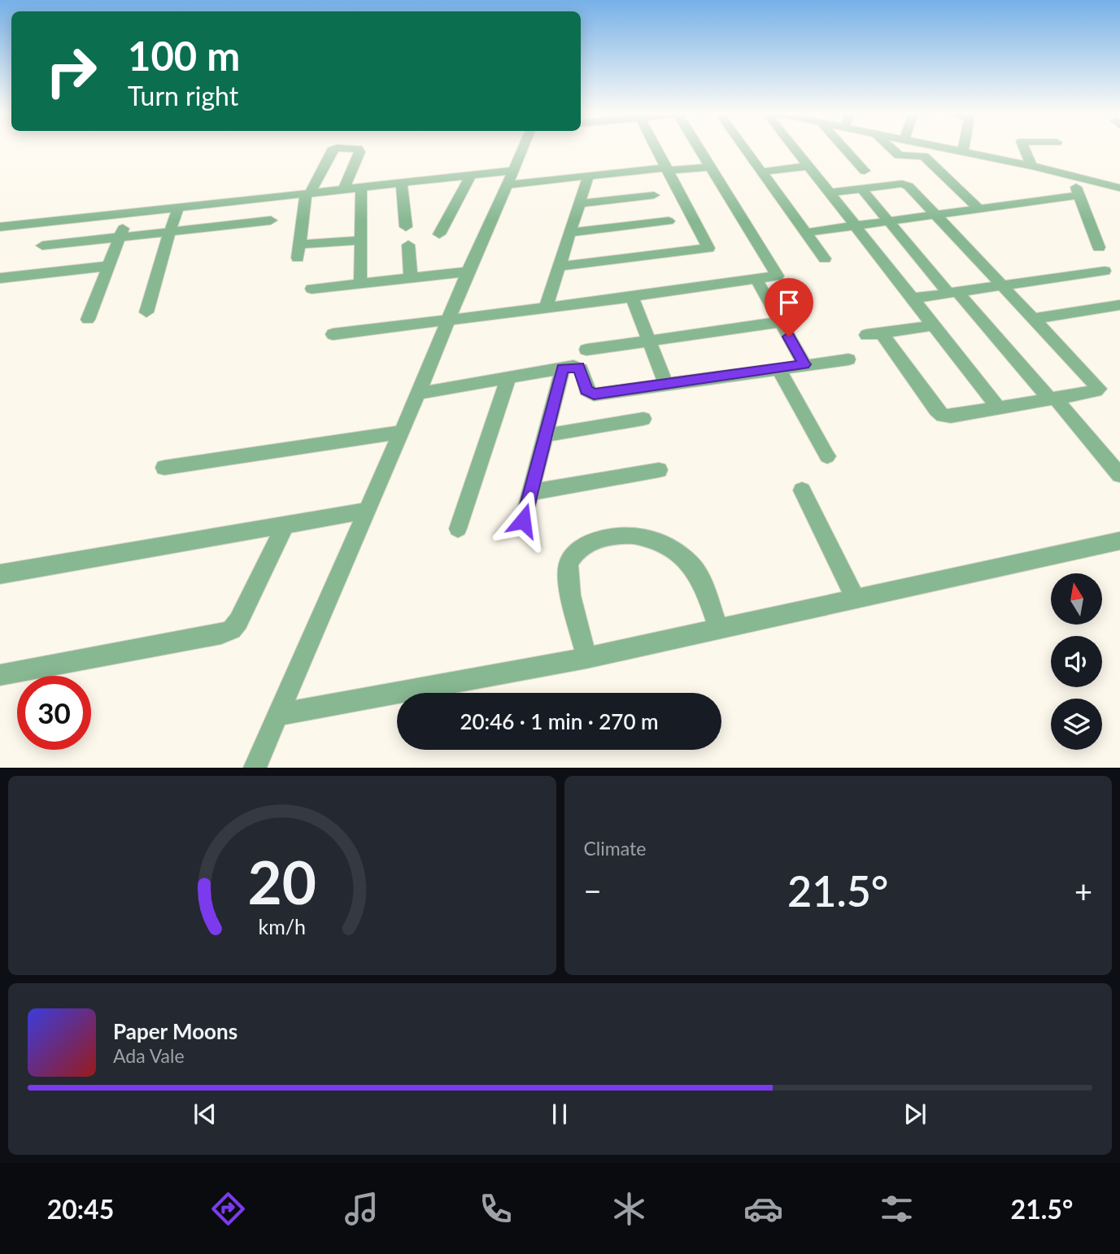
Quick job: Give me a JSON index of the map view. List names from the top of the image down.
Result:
{
  "north": "top",
  "page": {
    "turn": ["100 m", "Turn right"],
    "limit": "30",
    "trip": "20:46 · 1 min · 270 m",
    "tile": "Climate",
    "heat": ["−", "21.5°", "+"],
    "song": ["Paper Moons", "Ada Vale"],
    "tabs": ["20:45", "21.5°"],
    "gauge": ["20", "km/h"]
  }
}
